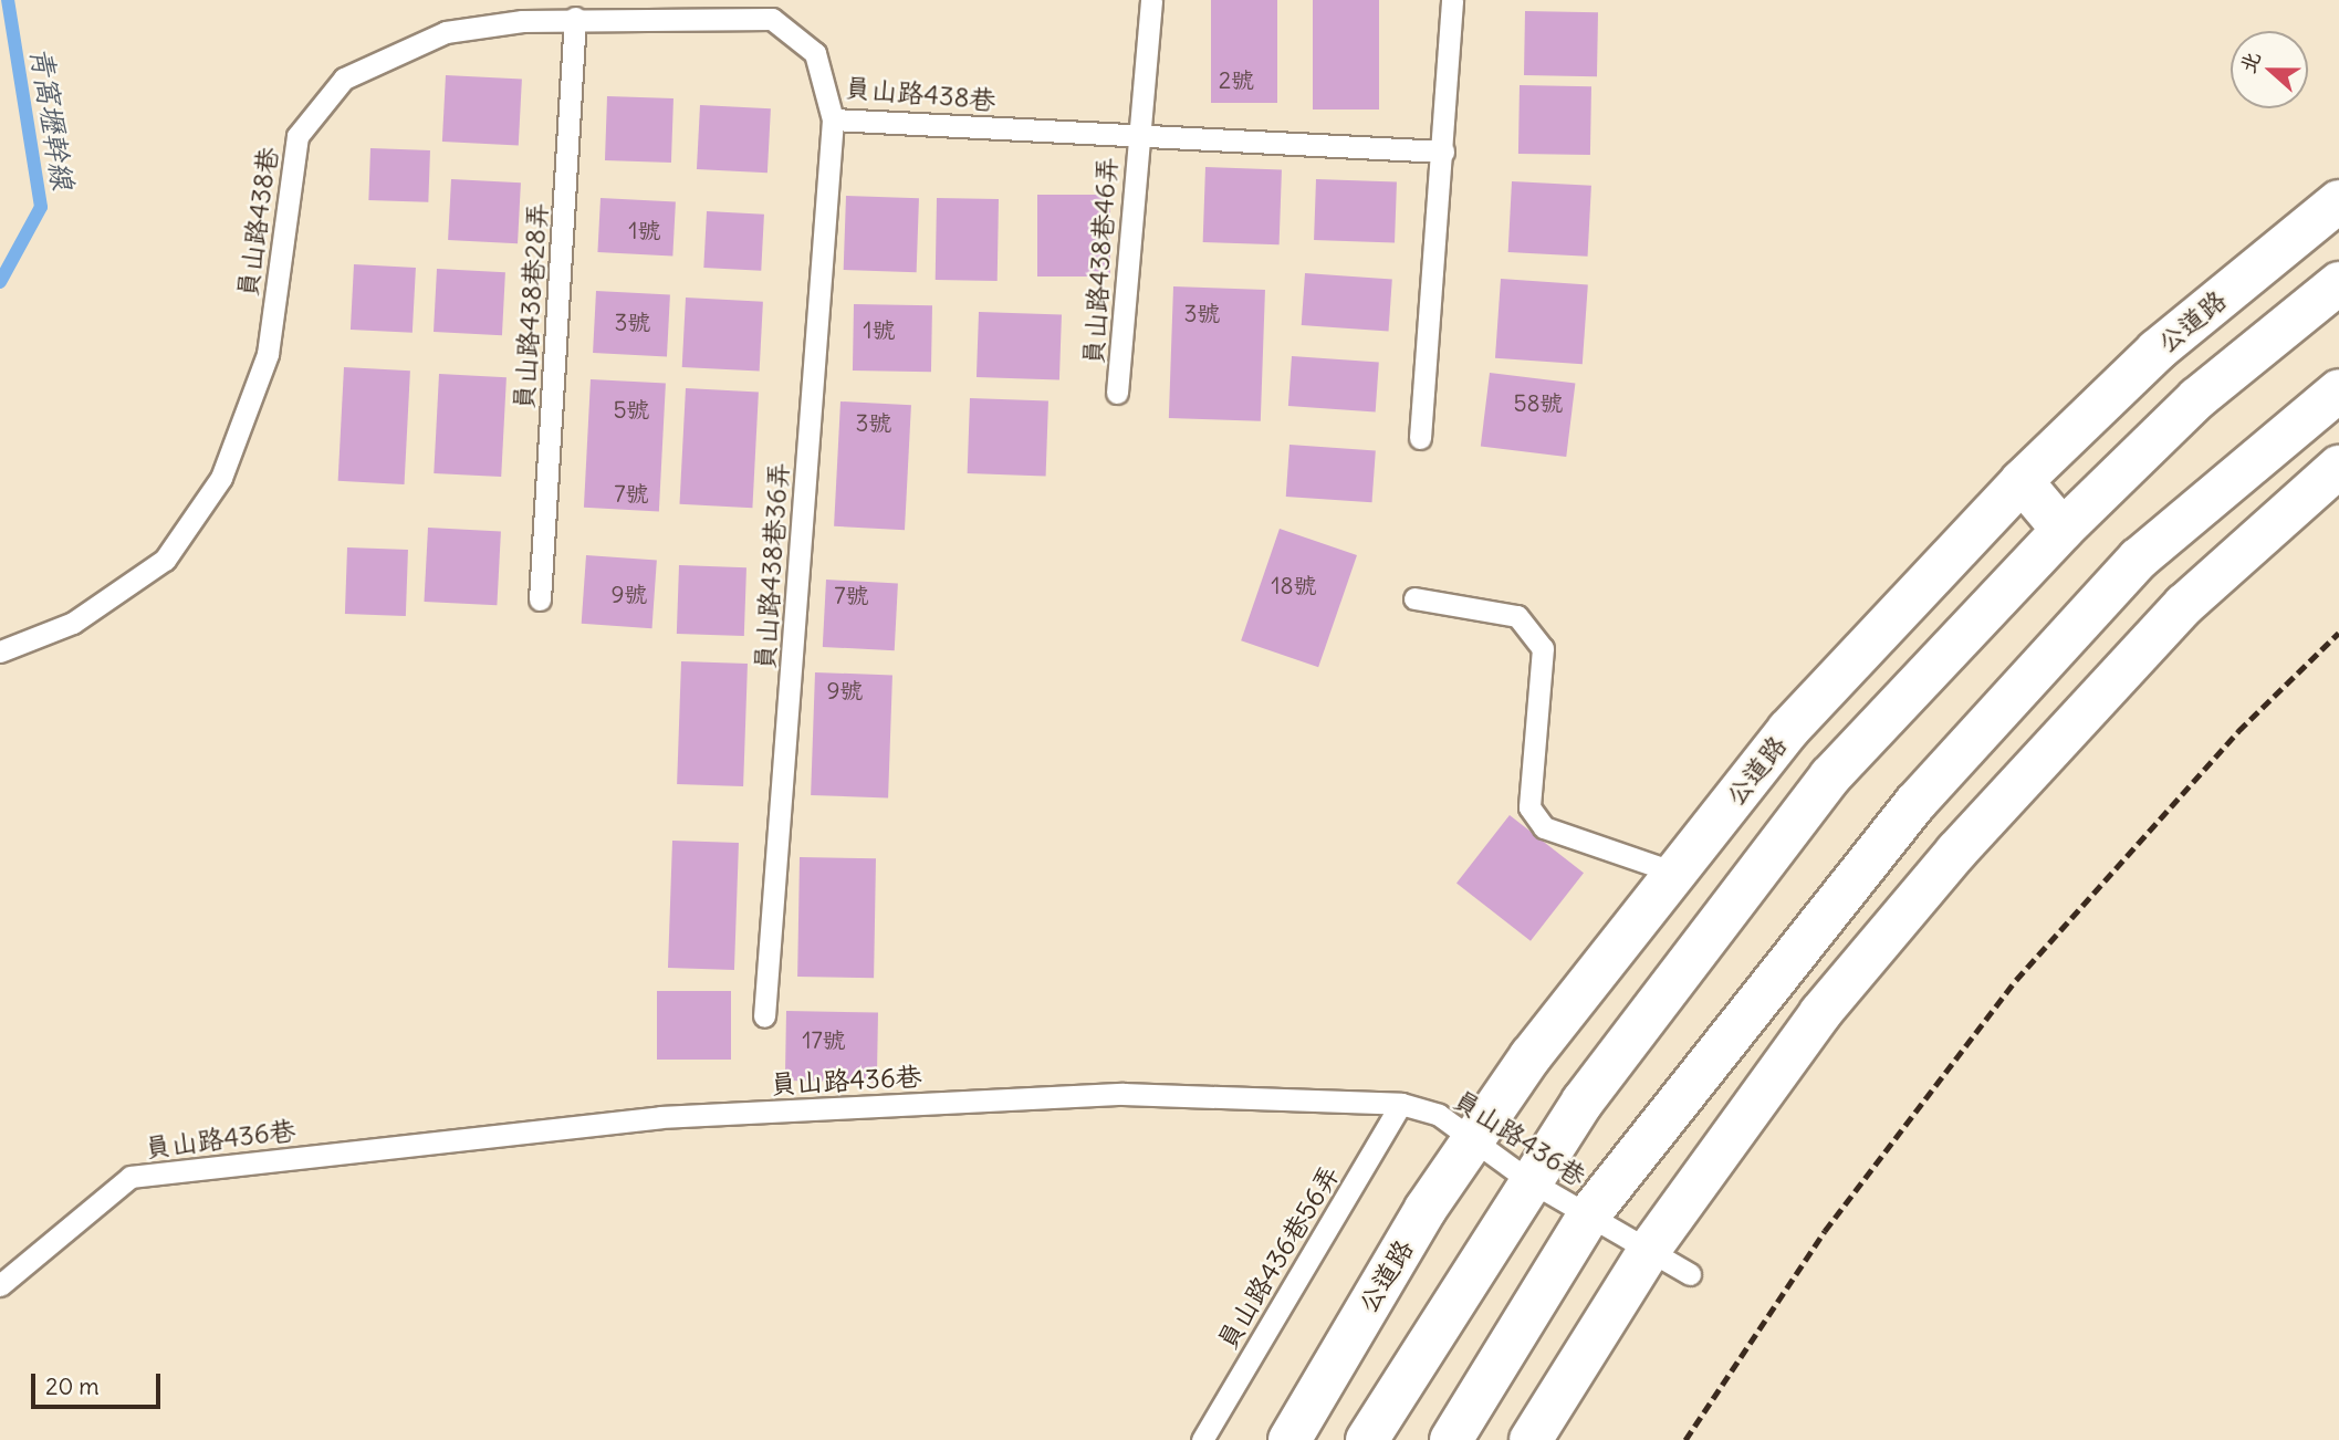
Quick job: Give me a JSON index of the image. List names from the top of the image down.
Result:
{
  "streets": {
    "street": ["公道路"],
    "lane": [
      "員山路438巷",
      "員山路438巷46弄",
      "員山路438巷28弄",
      "員山路438巷36弄",
      "員山路436巷",
      "員山路436巷56弄"
    ]
  },
  "crossings": [
    ["員山路438巷", "員山路438巷46弄"],
    ["員山路438巷", "員山路438巷28弄"],
    ["員山路438巷", "員山路438巷36弄"],
    ["公道路", "員山路436巷"],
    ["員山路436巷", "員山路436巷56弄"]
  ],
  "water": ["青窩壢幹線"],
  "house_numbers": [
    "2號",
    "1號",
    "3號",
    "3號",
    "1號",
    "58號",
    "5號",
    "3號",
    "7號",
    "18號",
    "9號",
    "7號",
    "9號",
    "17號"
  ],
  "scale_bar": "20 m",
  "north": "left"
}
